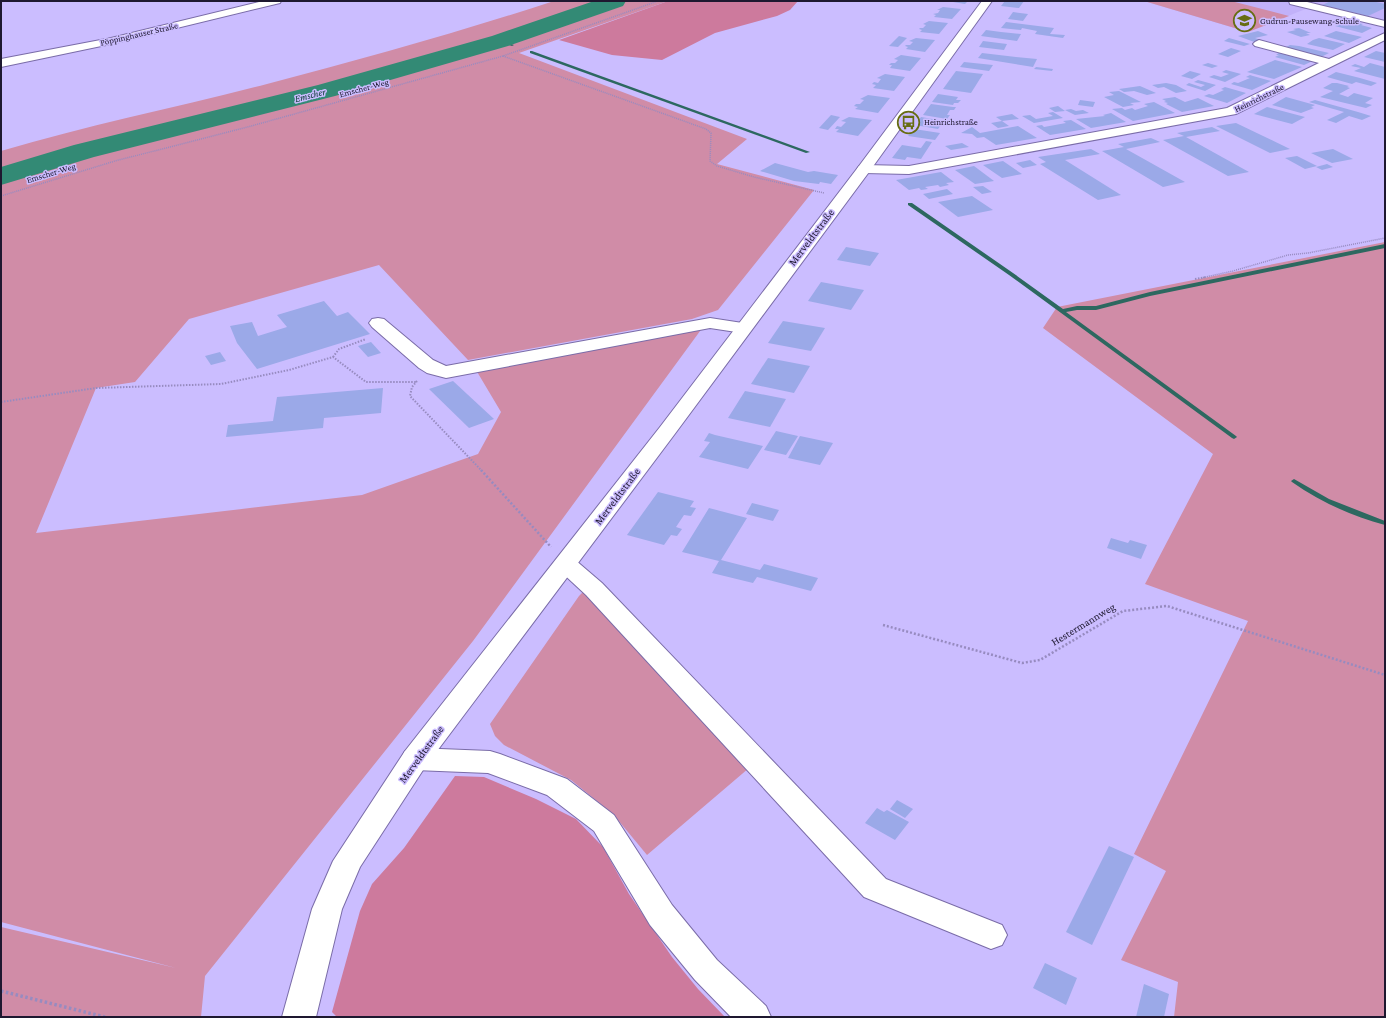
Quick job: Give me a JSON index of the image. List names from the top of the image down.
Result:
{
  "streets": {
    "main road": ["Pöppinghauser Straße", "Heinrichstraße", "Merveldtstraße"],
    "path": ["Emscher-Weg", "Hestermannweg"]
  },
  "crossings": [
    ["Heinrichstraße", "Merveldtstraße"]
  ],
  "water": ["Emscher"],
  "places": {
    "school or university": ["Gudrun-Pausewang-Schule"],
    "bus stop": ["Heinrichstraße"]
  }
}
